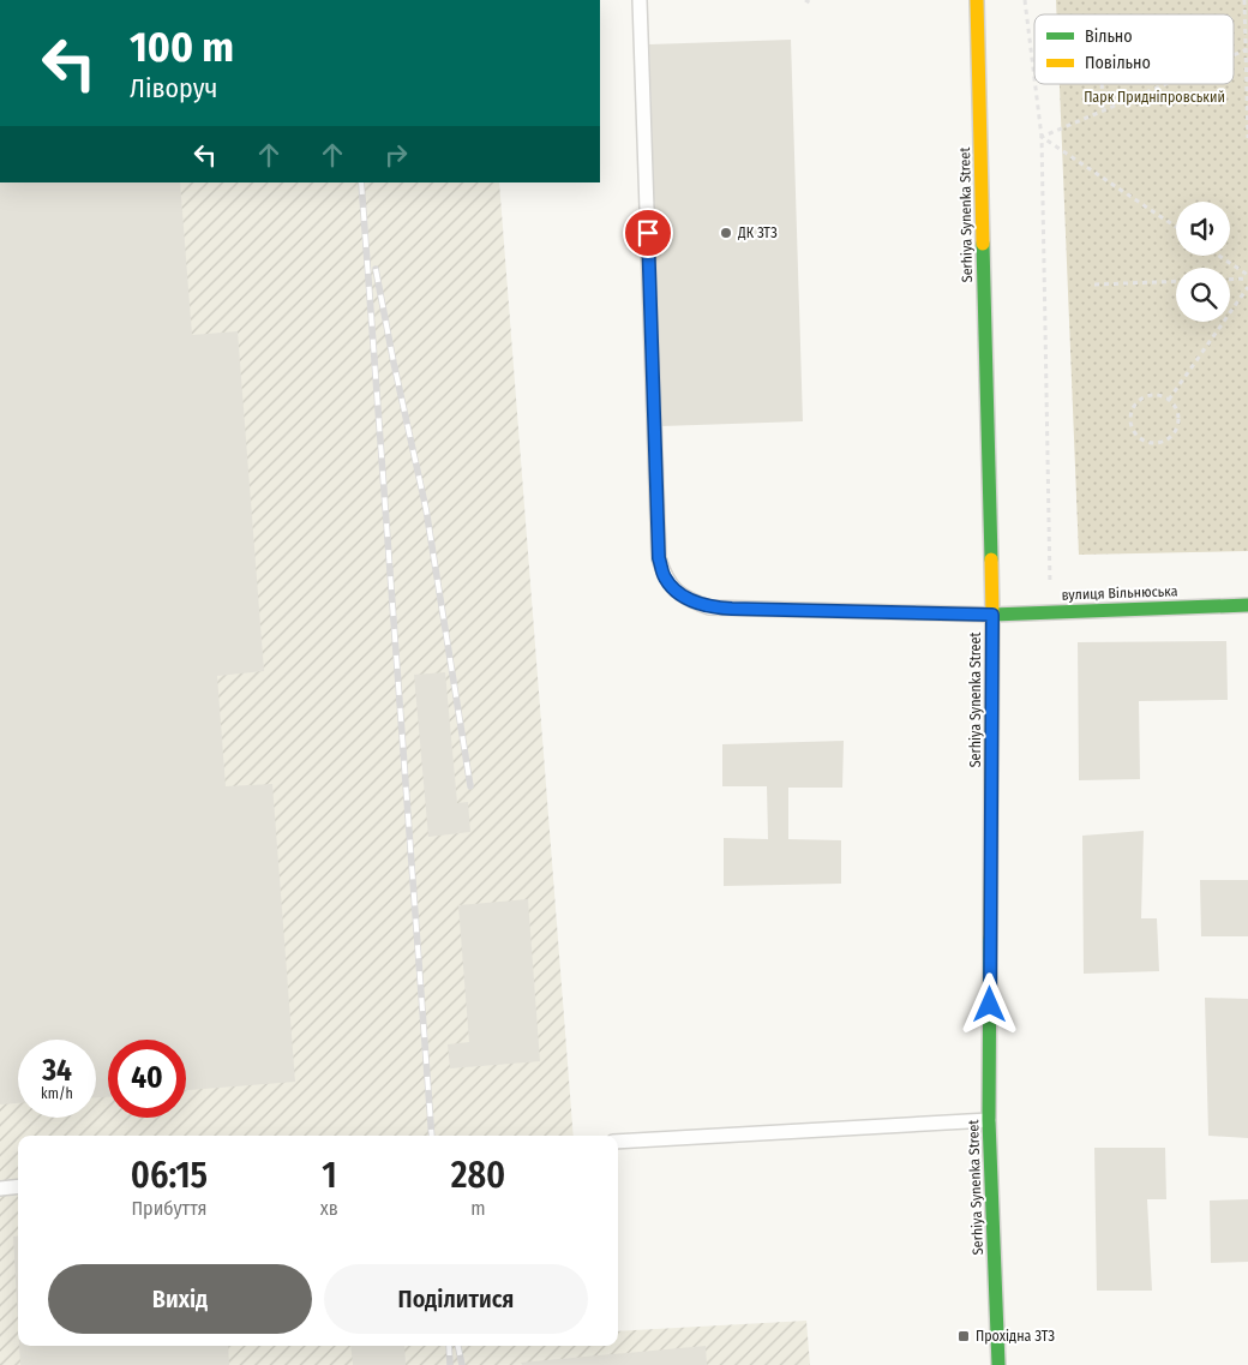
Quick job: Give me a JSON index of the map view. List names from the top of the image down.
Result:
{
  "streets": {
    "street": ["Serhiya Synenka Street", "вулиця Вільнюська"]
  },
  "crossings": [
    ["Serhiya Synenka Street", "вулиця Вільнюська"]
  ],
  "parks": ["Парк Придніпровський"],
  "places": {
    "other": ["ДК ЗТЗ"],
    "transit": ["Прохідна ЗТЗ"]
  },
  "legend": ["Вільно", "Повільно"],
  "page": {
    "turn": ["100 m", "Ліворуч"],
    "speed": "34 km/h",
    "limit": "40",
    "eta": [
      "06:15",
      "Прибуття",
      "1",
      "хв",
      "280",
      "m"
    ],
    "buttons": ["Вихід", "Поділитися"]
  }
}
